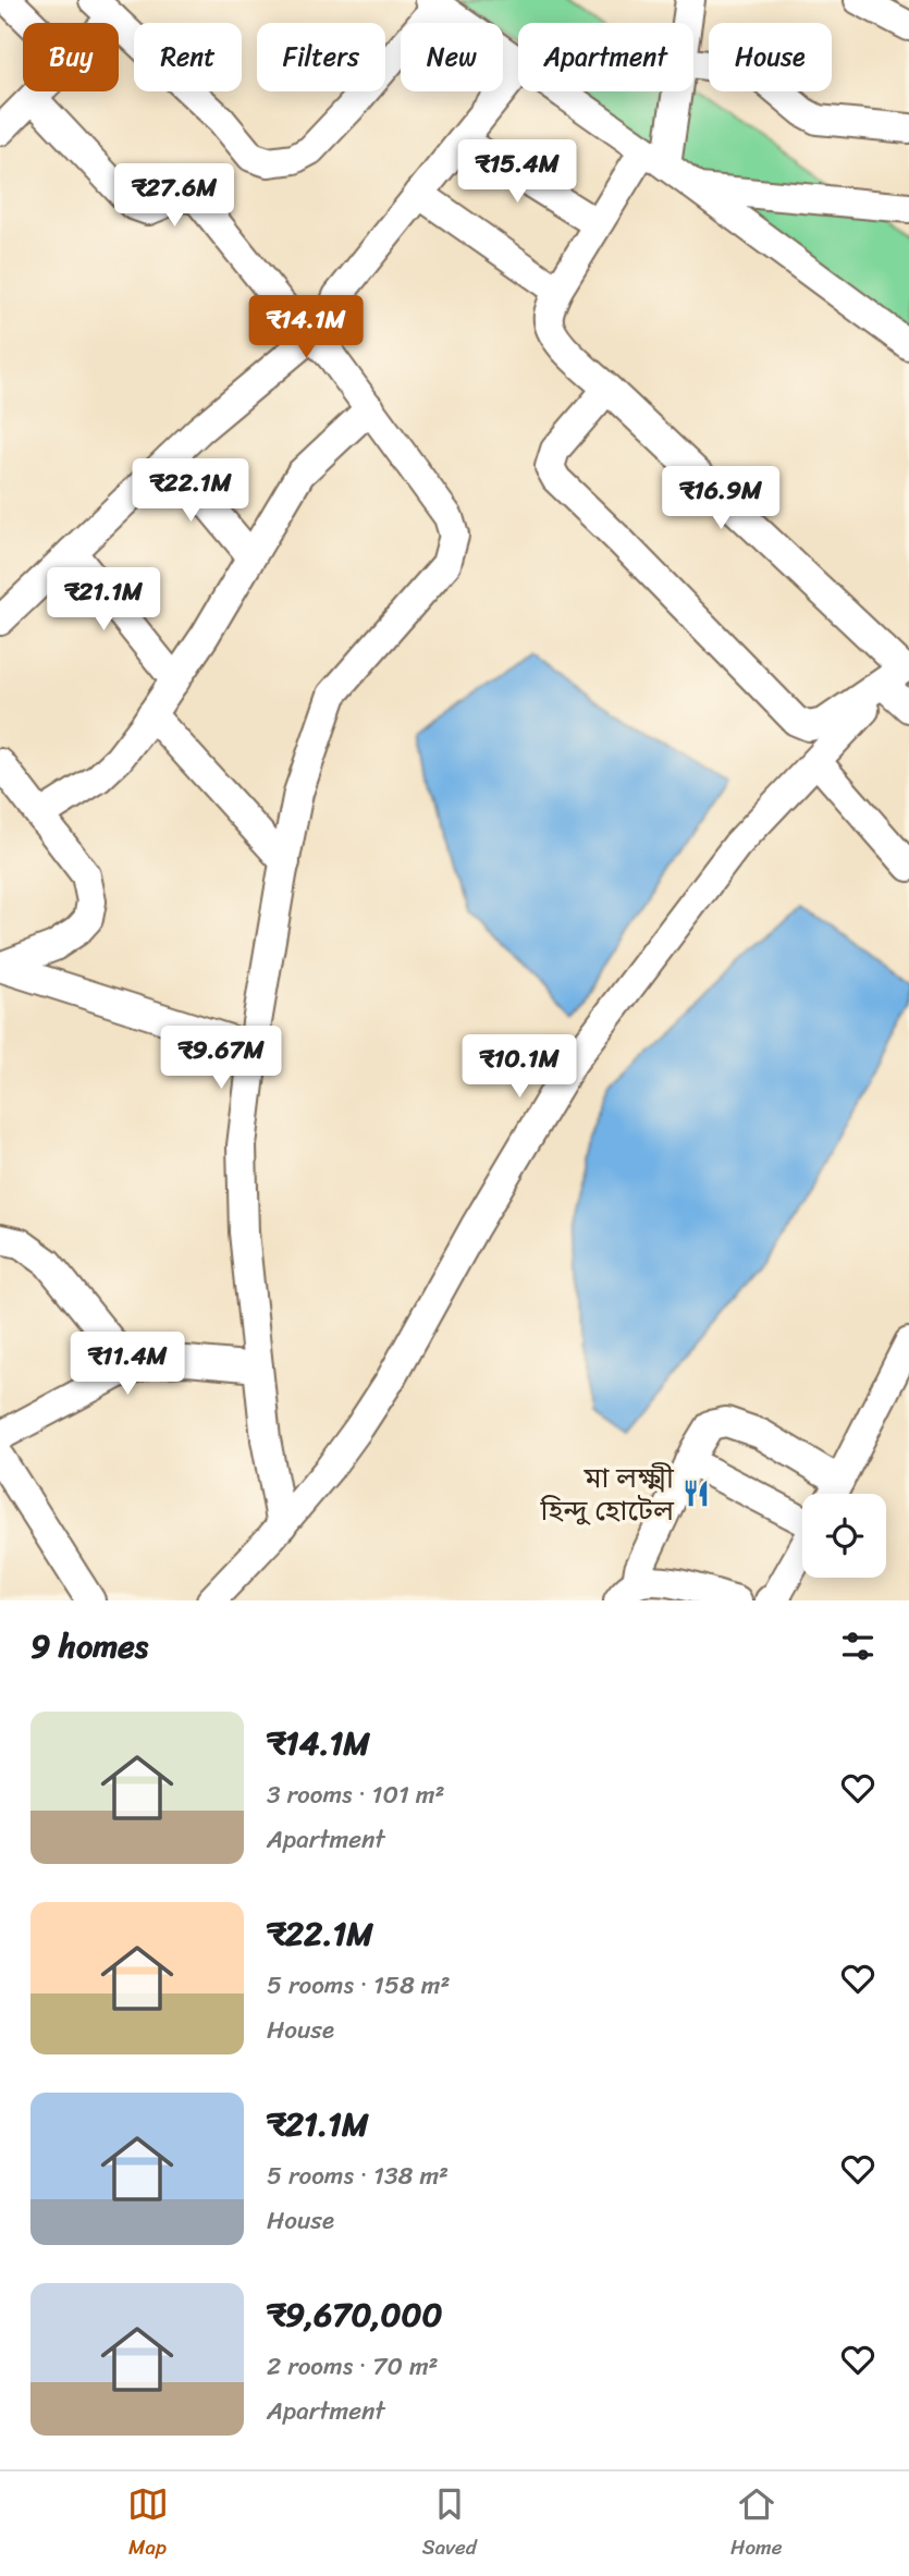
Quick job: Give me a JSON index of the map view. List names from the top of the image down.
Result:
{
  "places": {
    "restaurant": ["মা লক্ষ্মী হিন্দু হোটেল"]
  },
  "page": {
    "chip": [
      "Buy",
      "Rent",
      "Filters",
      "New",
      "Apartment",
      "House"
    ],
    "price": [
      "₹15.4M",
      "₹27.6M",
      "₹14.1M",
      "₹22.1M",
      "₹16.9M",
      "₹21.1M",
      "₹9.67M",
      "₹10.1M",
      "₹11.4M"
    ],
    "heading": "9 homes",
    "list": [
      {
        "name": "₹14.1M",
        "note": "3 rooms · 101 m² · Apartment"
      },
      {
        "name": "₹22.1M",
        "note": "5 rooms · 158 m² · House"
      },
      {
        "name": "₹21.1M",
        "note": "5 rooms · 138 m² · House"
      },
      {
        "name": "₹9,670,000",
        "note": "2 rooms · 70 m² · Apartment"
      }
    ],
    "tabs": ["Map", "Saved", "Home"]
  }
}
